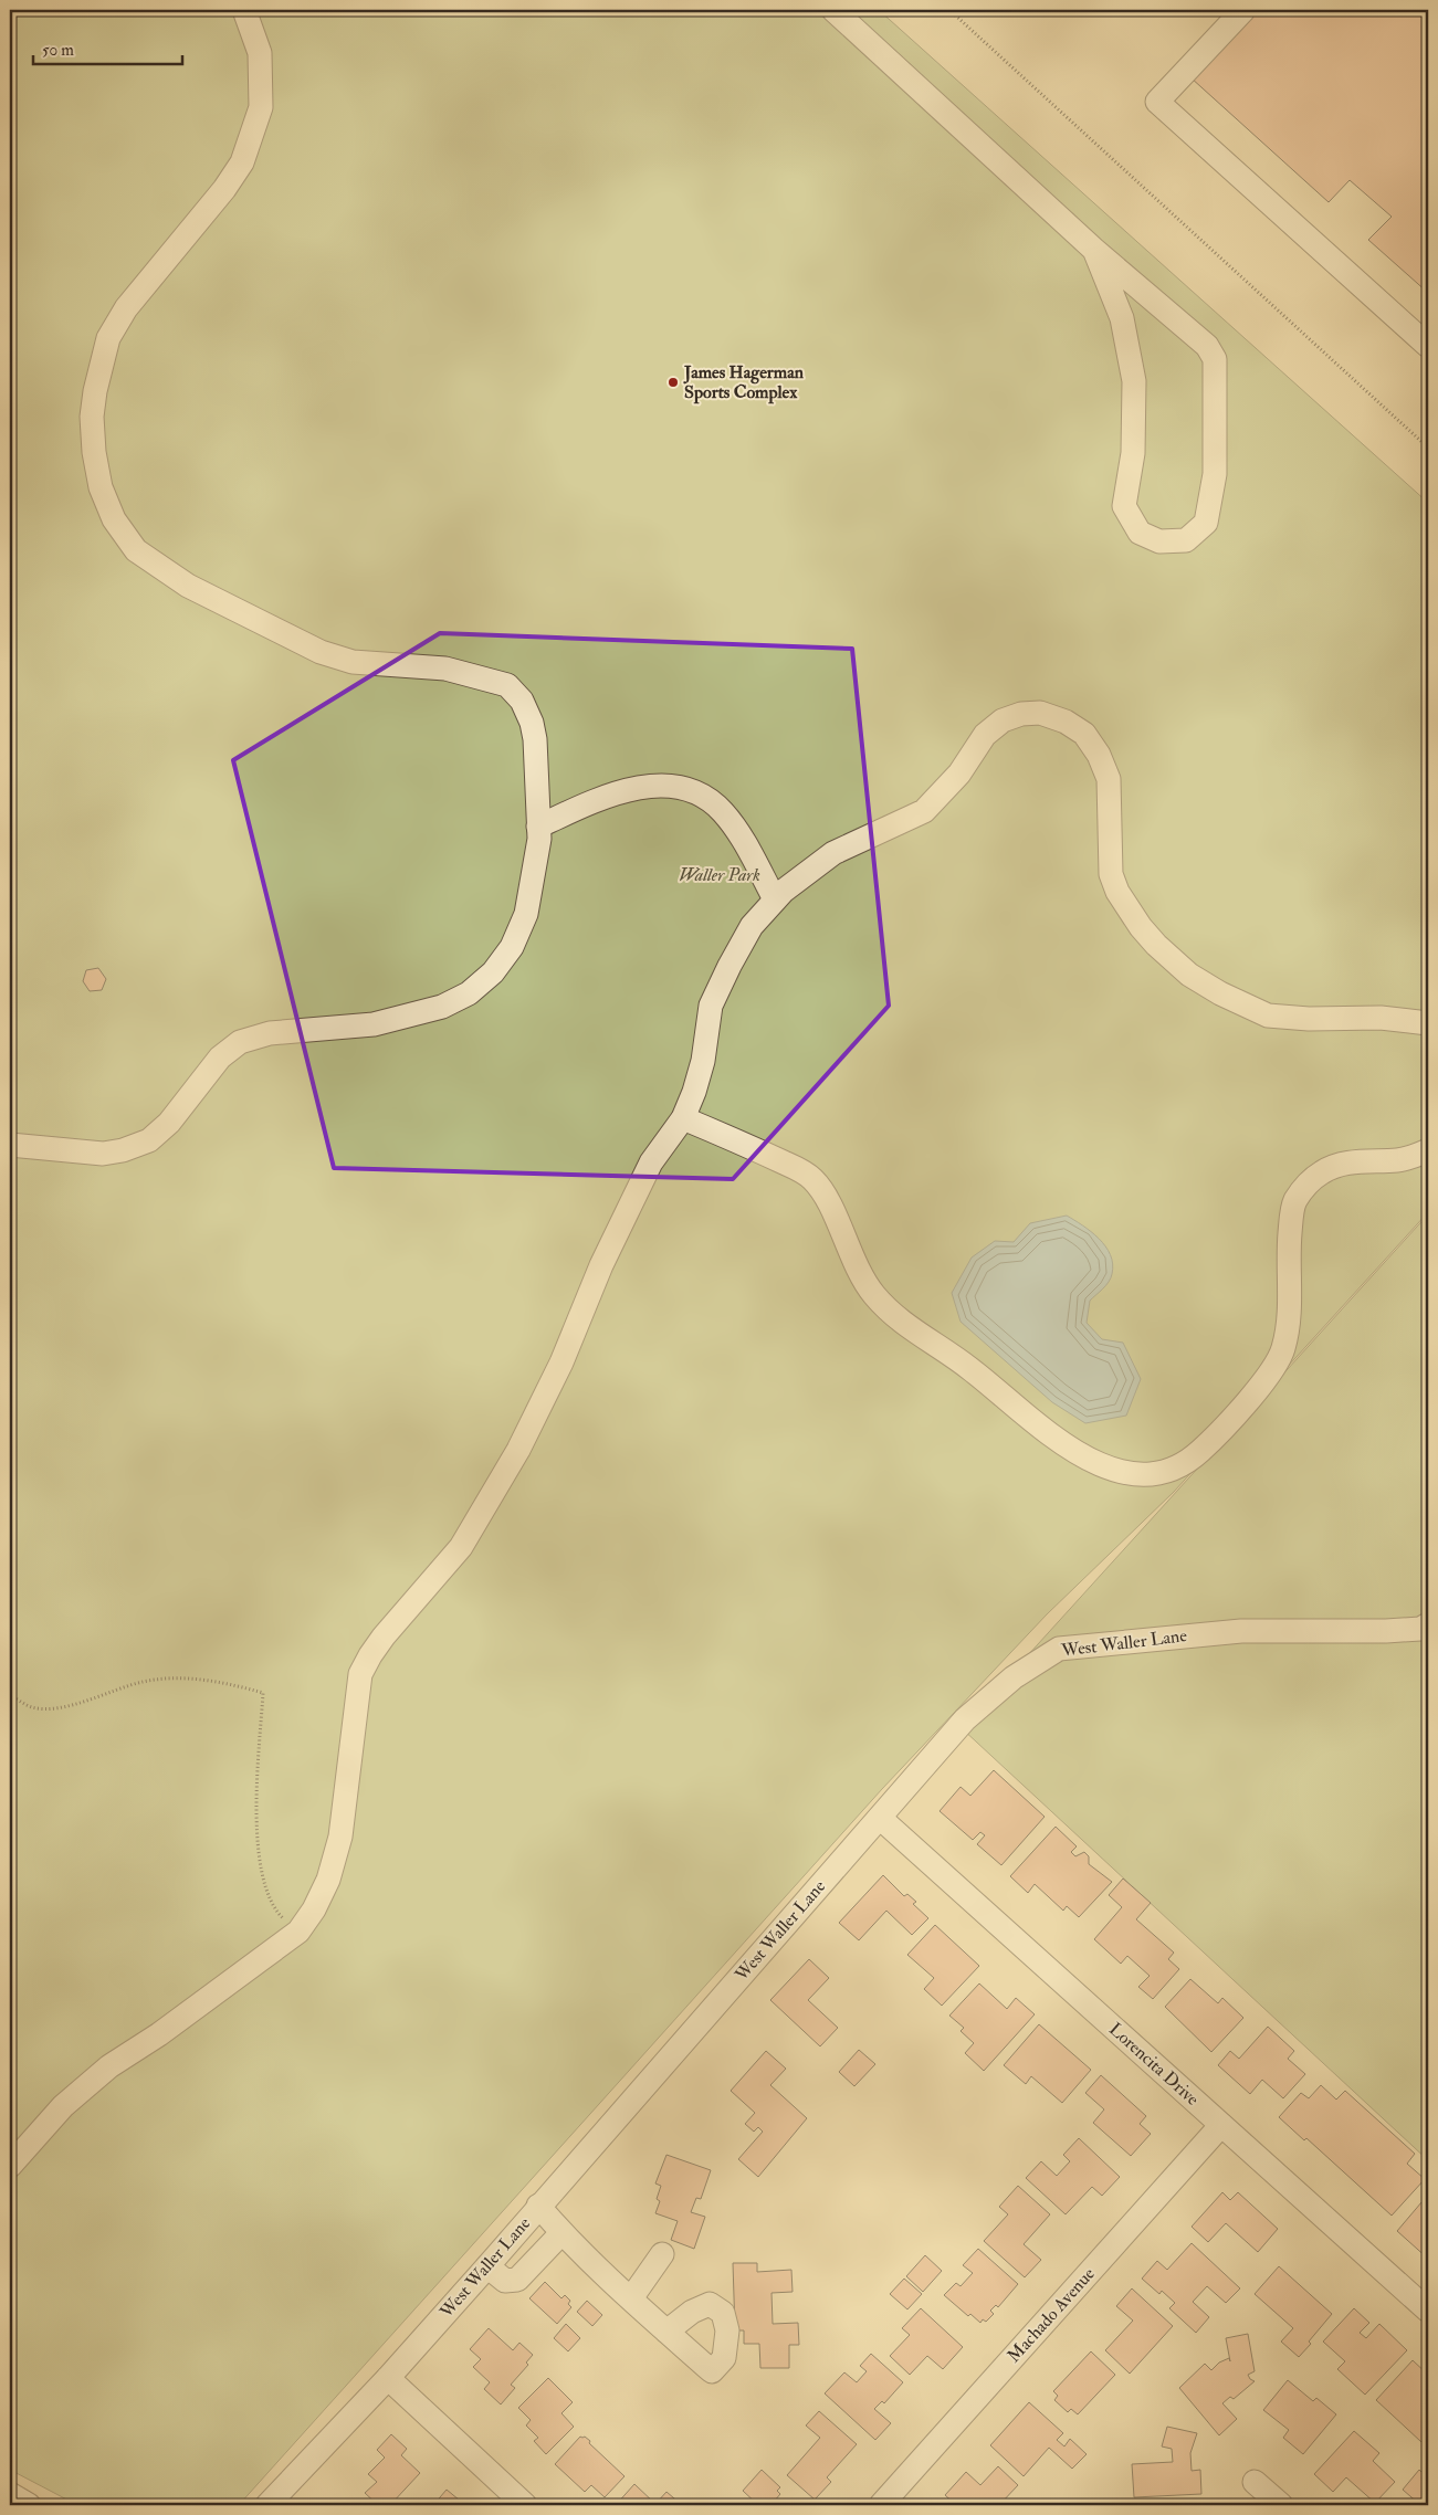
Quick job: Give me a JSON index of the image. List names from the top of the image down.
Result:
{
  "streets": {
    "street": ["West Waller Lane", "Lorencita Drive", "Machado Avenue"]
  },
  "crossings": [
    ["West Waller Lane", "Lorencita Drive"],
    ["Lorencita Drive", "Machado Avenue"]
  ],
  "parks": ["Waller Park"],
  "places": ["James Hagerman Sports Complex"],
  "scale_bar": "50 m"
}
